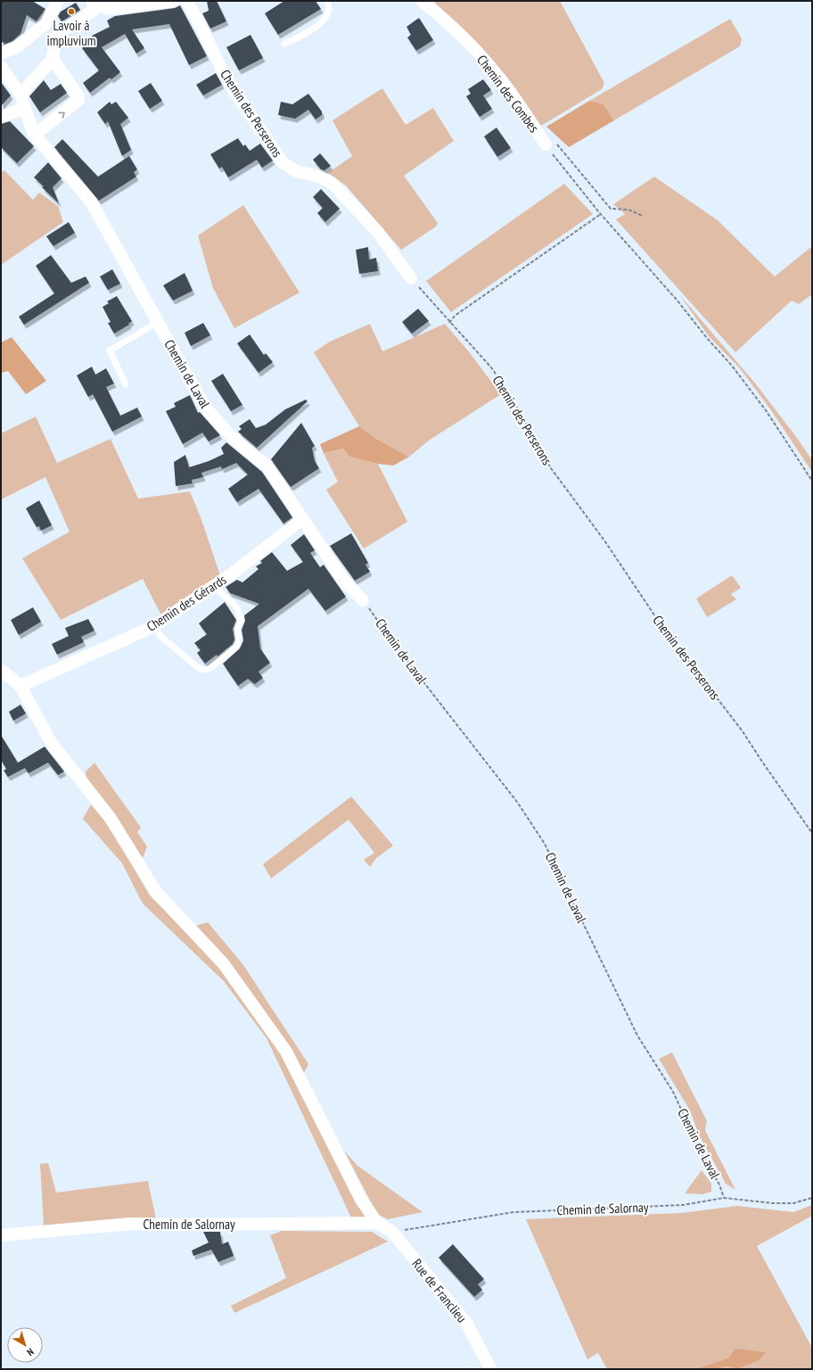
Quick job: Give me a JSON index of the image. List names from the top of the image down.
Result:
{
  "streets": {
    "street": [
      "Chemin des Combes",
      "Chemin des Perserons",
      "Chemin de Laval",
      "Chemin des Gérards",
      "Chemin de Salornay",
      "Rue de Franclieu"
    ]
  },
  "crossings": [
    ["Chemin de Laval", "Chemin des Gérards"],
    ["Chemin de Laval", "Chemin de Salornay"],
    ["Chemin de Salornay", "Rue de Franclieu"]
  ],
  "places": ["Lavoir à impluvium"],
  "north": "bottom right"
}
